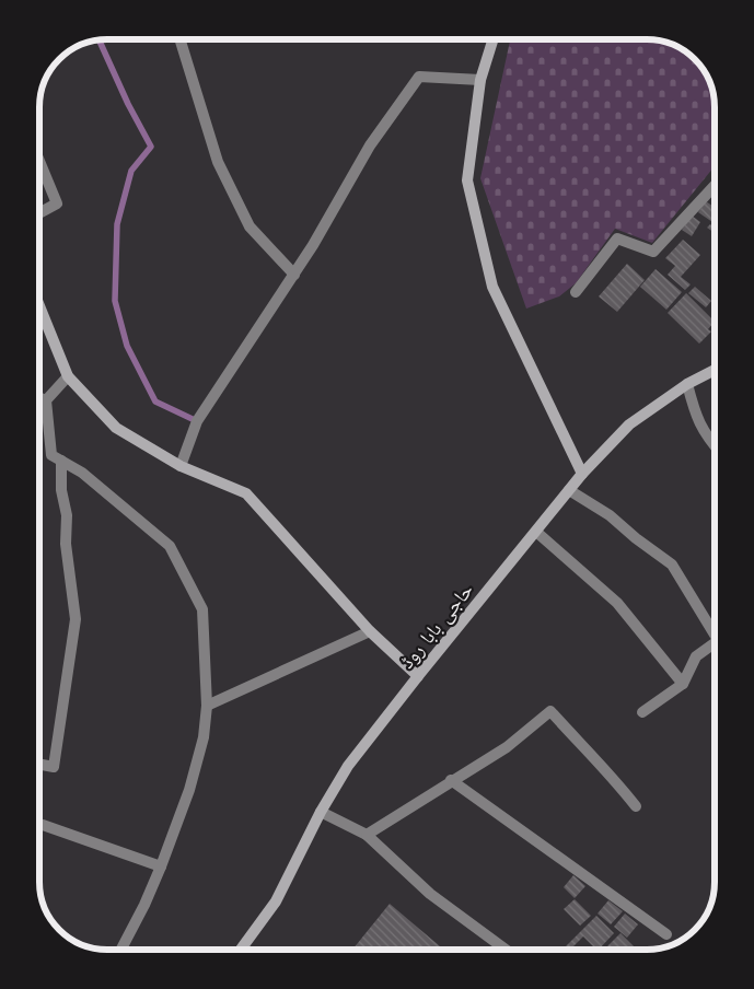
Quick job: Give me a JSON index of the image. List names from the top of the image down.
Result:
{
  "streets": {
    "street": ["حاجی بابا روڈ"]
  }
}
